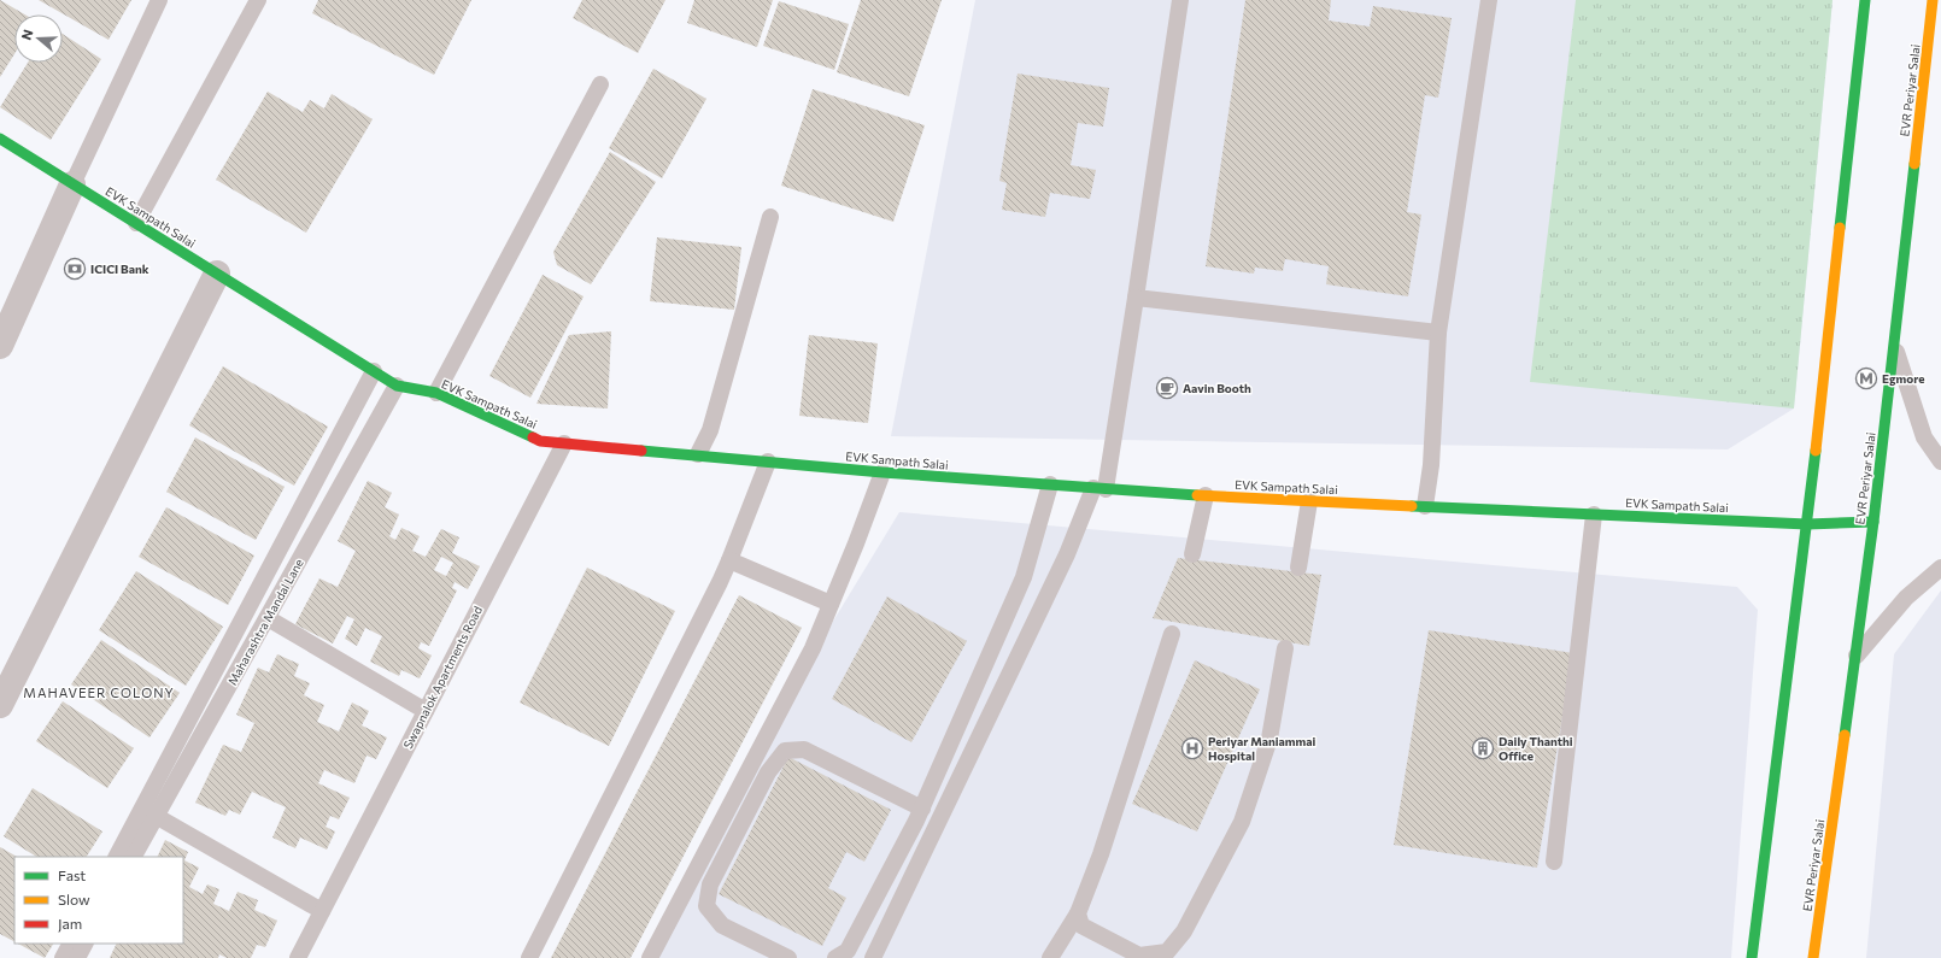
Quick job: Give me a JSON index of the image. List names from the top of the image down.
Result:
{
  "streets": {
    "street": ["EVR Periyar Salai", "EVK Sampath Salai"],
    "lane": ["Maharashtra Mandal Lane", "Swapnalok Apartments Road"]
  },
  "crossings": [
    ["EVR Periyar Salai", "EVK Sampath Salai"],
    ["EVK Sampath Salai", "Maharashtra Mandal Lane"],
    ["EVK Sampath Salai", "Swapnalok Apartments Road"]
  ],
  "districts": ["MAHAVEER COLONY"],
  "places": {
    "bank": ["ICICI Bank"],
    "metro station": ["Egmore"],
    "cafe": ["Aavin Booth"],
    "hospital": ["Periyar Maniammai Hospital"],
    "building": ["Daily Thanthi Office"]
  },
  "legend": ["Fast", "Slow", "Jam"],
  "north": "left"
}
